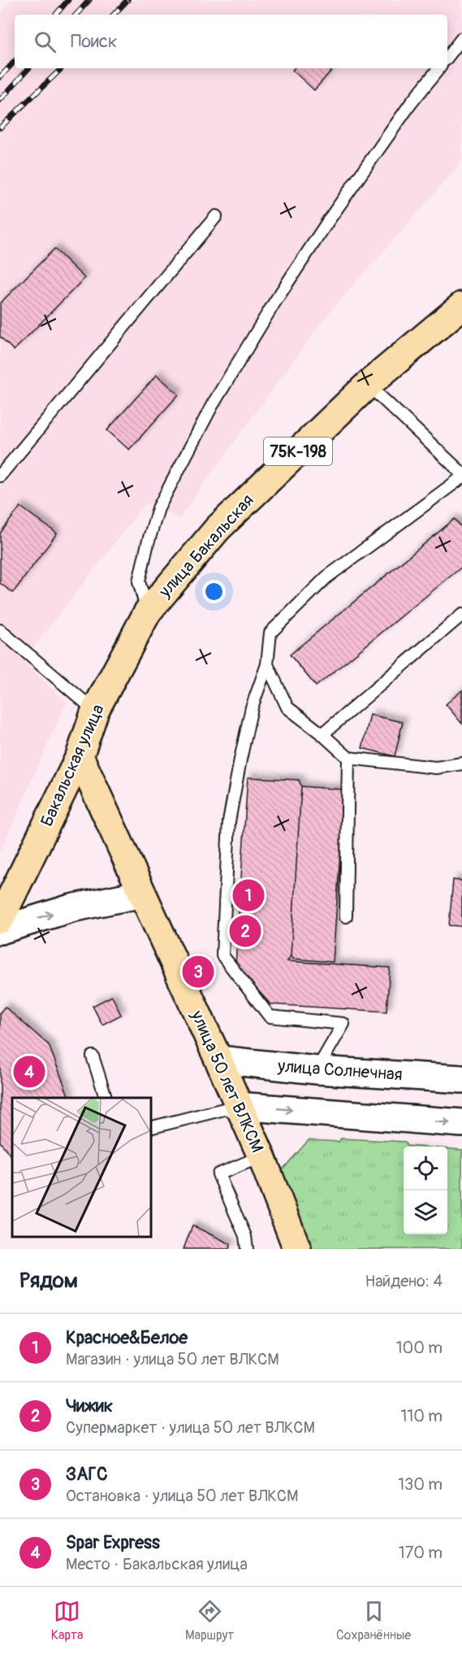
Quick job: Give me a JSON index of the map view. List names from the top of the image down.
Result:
{
  "streets": {
    "main road": [
      "75К-198",
      "улица Бакальская",
      "Бакальская улица",
      "улица Солнечная",
      "улица 50 лет ВЛКСМ"
    ]
  },
  "crossings": [
    ["улица Бакальская", "Бакальская улица"],
    ["Бакальская улица", "улица 50 лет ВЛКСМ"],
    ["улица Солнечная", "улица 50 лет ВЛКСМ"]
  ],
  "page": {
    "search": "Поиск",
    "pins": [
      "1",
      "2",
      "3",
      "4"
    ],
    "heading": ["Рядом", "Найдено: 4"],
    "list": [
      {
        "mark": "1",
        "name": "Красное&Белое",
        "note": "Магазин · улица 50 лет ВЛКСМ",
        "value": "100 m"
      },
      {
        "mark": "2",
        "name": "Чижик",
        "note": "Супермаркет · улица 50 лет ВЛКСМ",
        "value": "110 m"
      },
      {
        "mark": "3",
        "name": "ЗАГС",
        "note": "Остановка · улица 50 лет ВЛКСМ",
        "value": "130 m"
      },
      {
        "mark": "4",
        "name": "Spar Express",
        "note": "Место · Бакальская улица",
        "value": "170 m"
      }
    ],
    "nav": ["Карта", "Маршрут", "Сохранённые"]
  }
}
